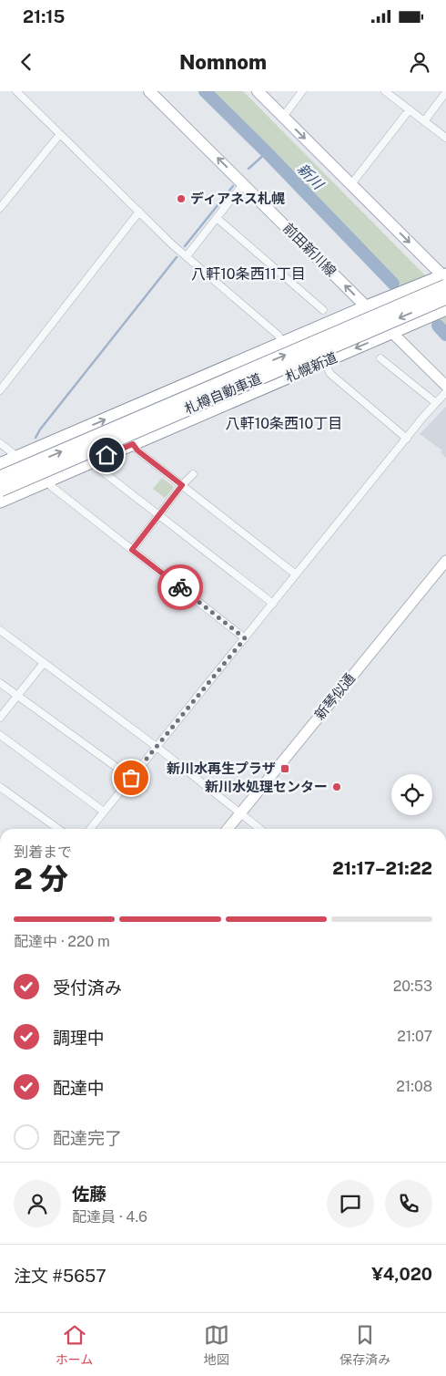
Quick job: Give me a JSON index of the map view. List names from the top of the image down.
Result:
{
  "streets": {
    "highway": ["札幌新道", "札樽自動車道"],
    "main road": ["前田新川線"],
    "street": ["新琴似通"]
  },
  "crossings": [
    ["前田新川線", "札幌新道"]
  ],
  "districts": ["八軒10条西11丁目", "八軒10条西10丁目"],
  "water": ["新川"],
  "places": {
    "other": ["ディアネス札幌", "新川水処理センター"],
    "transit": ["新川水再生プラザ"]
  },
  "page": {
    "status": "21:15",
    "header": "Nomnom",
    "heading": ["2 分", "到着まで", "21:17–21:22"],
    "panel": [
      "佐藤",
      "配達員 · 4.6",
      "注文 #5657",
      "¥4,020"
    ],
    "bar": "配達中 · 220 m",
    "list": [
      ["受付済み", "20:53"],
      ["調理中", "21:07"],
      ["配達中", "21:08"],
      "配達完了"
    ],
    "tabs": ["ホーム", "地図", "保存済み"]
  }
}
